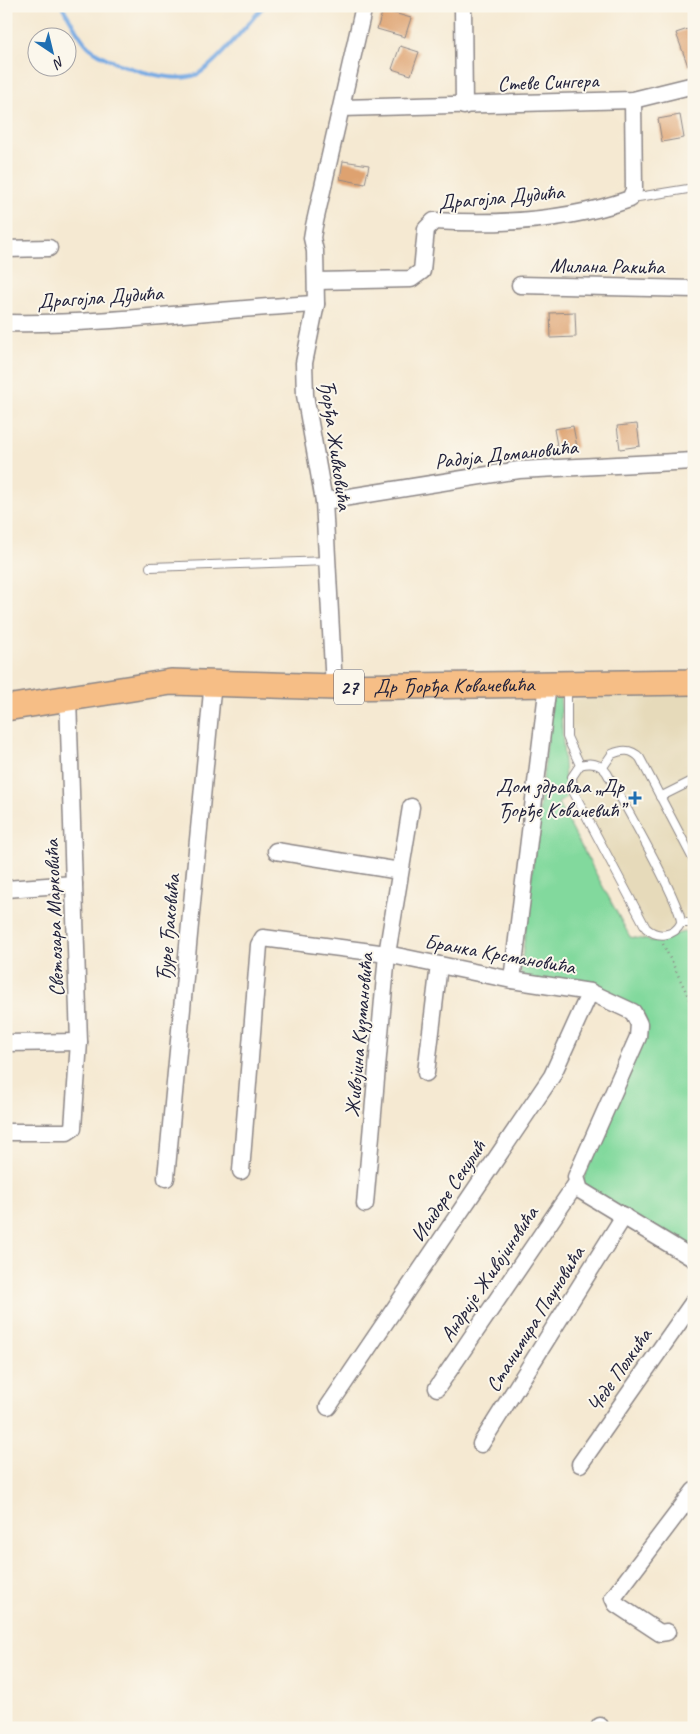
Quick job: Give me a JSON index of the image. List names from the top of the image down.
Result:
{
  "streets": {
    "main road": ["Др Ђорђа Ковачевића", "27"],
    "street": [
      "Стеве Сингера",
      "Драгојла Дудића",
      "Милана Ракића",
      "Ђорђа Живковића",
      "Радоја Домановића",
      "Светозара Марковића",
      "Ђуре Ђаковића",
      "Бранка Крсмановића",
      "Живојина Кузмановића",
      "Исидоре Секулић",
      "Андрије Живојиновића",
      "Станимира Пауновића",
      "Чеде Полкића"
    ]
  },
  "crossings": [
    ["Стеве Сингера", "Ђорђа Живковића"],
    ["Драгојла Дудића", "Ђорђа Живковића"],
    ["Ђорђа Живковића", "Радоја Домановића"],
    ["Ђорђа Живковића", "Др Ђорђа Ковачевића"],
    ["Др Ђорђа Ковачевића", "Светозара Марковића"],
    ["Др Ђорђа Ковачевића", "Ђуре Ђаковића"],
    ["Бранка Крсмановића", "Живојина Кузмановића"],
    ["Бранка Крсмановића", "Исидоре Секулић"],
    ["Бранка Крсмановића", "Андрије Живојиновића"]
  ],
  "places": {
    "health": ["Дом здравља „Др Ђорђе Ковачевић”"]
  },
  "north": "bottom right"
}
